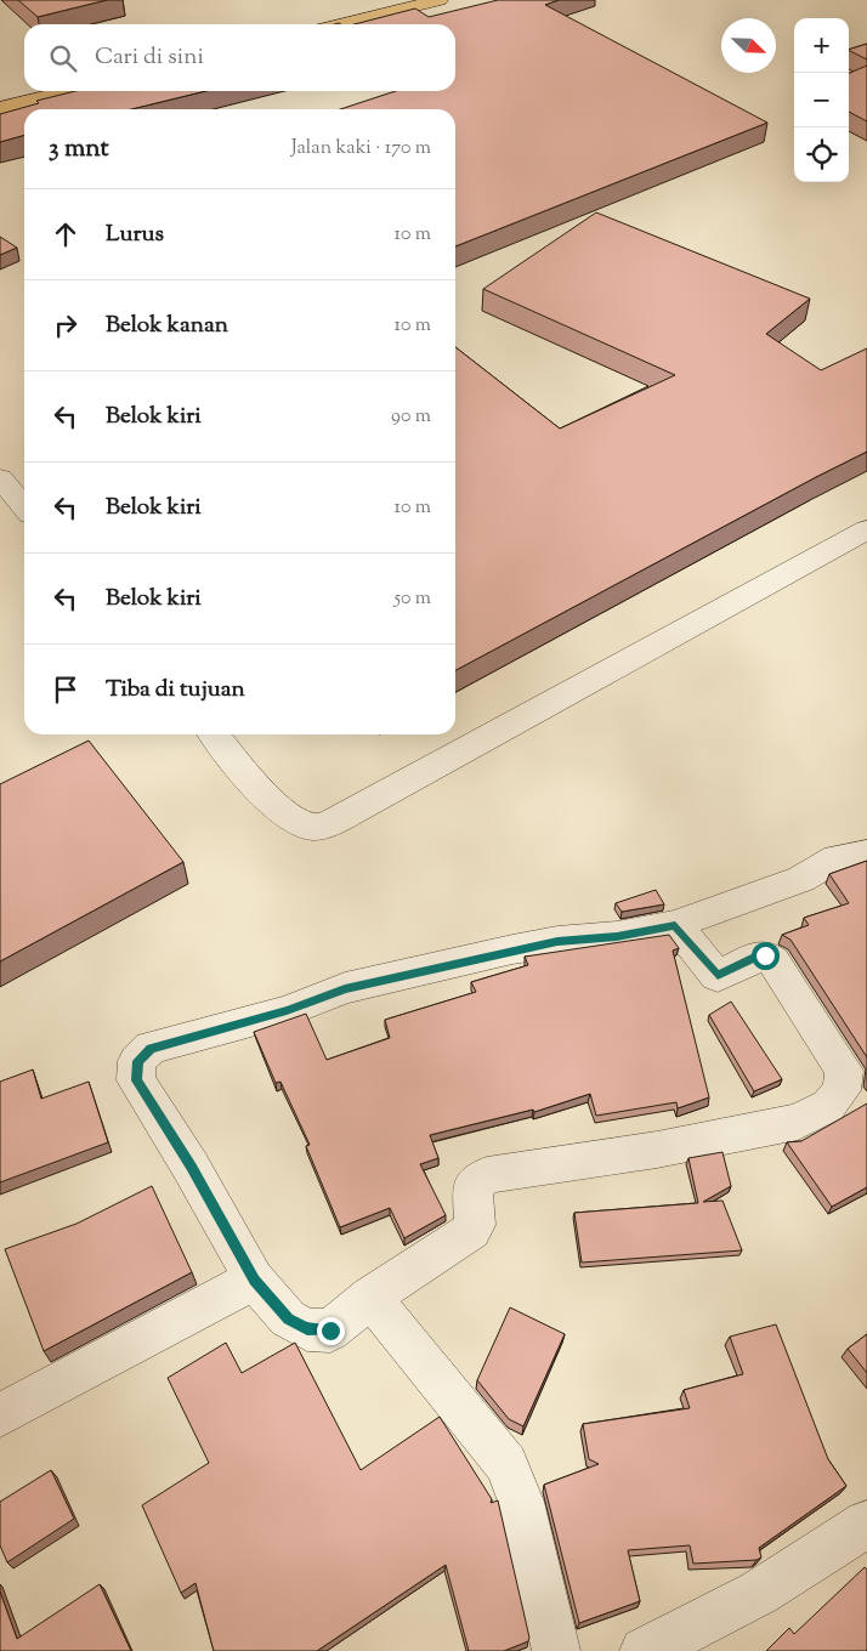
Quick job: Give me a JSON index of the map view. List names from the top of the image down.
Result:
{
  "north": "bottom right",
  "page": {
    "map_buttons": ["+", "−"],
    "search": "Cari di sini",
    "heading": ["3 mnt", "Jalan kaki · 170 m"],
    "list": [
      ["Lurus", "10 m"],
      ["Belok kanan", "10 m"],
      ["Belok kiri", "90 m"],
      ["Belok kiri", "10 m"],
      ["Belok kiri", "50 m"],
      "Tiba di tujuan"
    ]
  }
}
